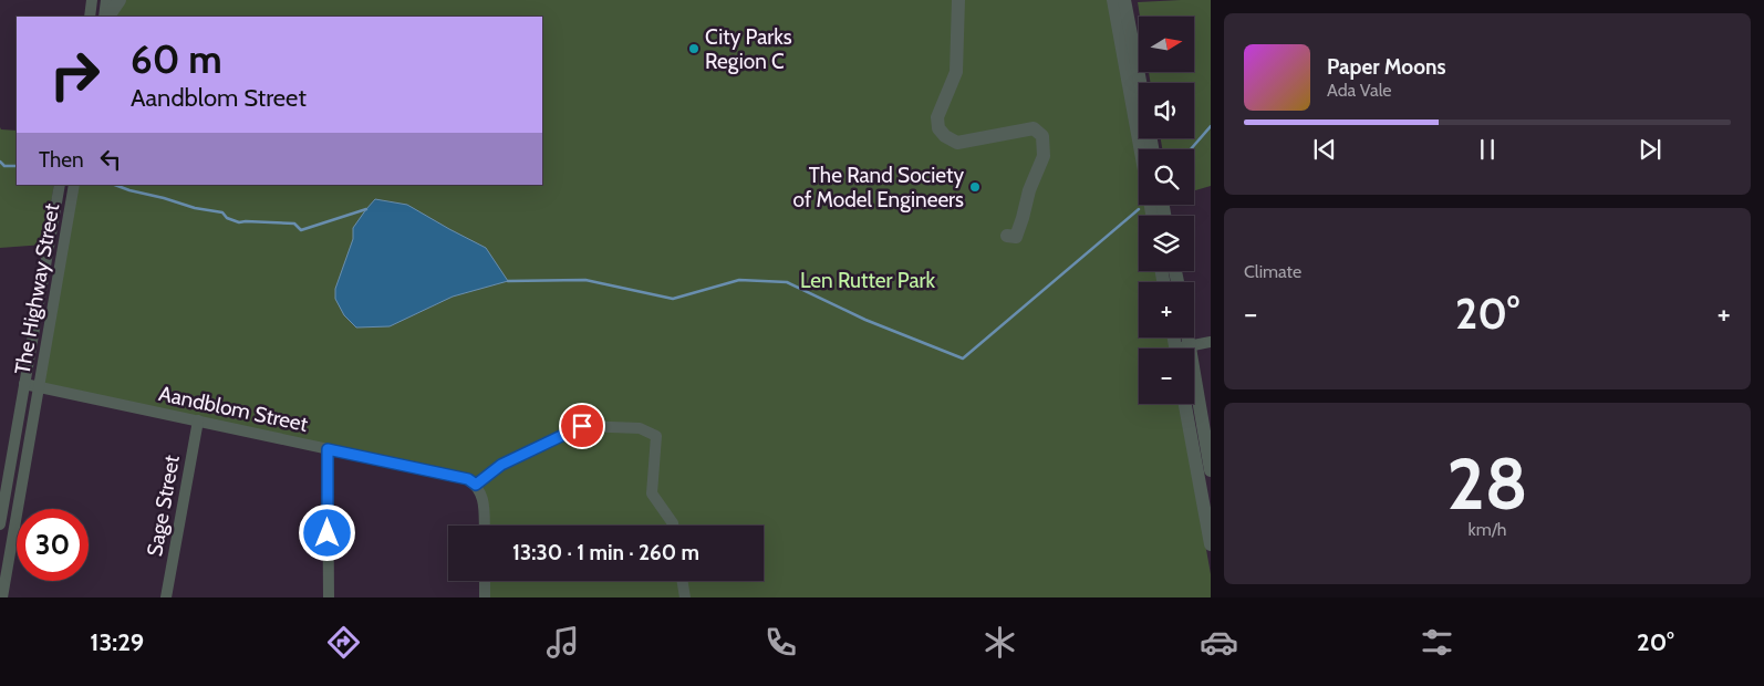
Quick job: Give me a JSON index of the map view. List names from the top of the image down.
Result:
{
  "streets": {
    "street": ["The Highway Street", "Aandblom Street", "Sage Street"]
  },
  "crossings": [
    ["The Highway Street", "Aandblom Street"],
    ["Aandblom Street", "Sage Street"]
  ],
  "parks": ["Len Rutter Park"],
  "places": ["City Parks Region C", "The Rand Society of Model Engineers"],
  "north": "right",
  "page": {
    "map_buttons": ["+", "−"],
    "turn": ["60 m", "Aandblom Street"],
    "song": ["Paper Moons", "Ada Vale"],
    "then": "Then",
    "tile": [
      "Climate",
      ["28", "km/h"]
    ],
    "heat": ["−", "20°", "+"],
    "limit": "30",
    "trip": "13:30 · 1 min · 260 m",
    "tabs": ["13:29", "20°"]
  }
}
